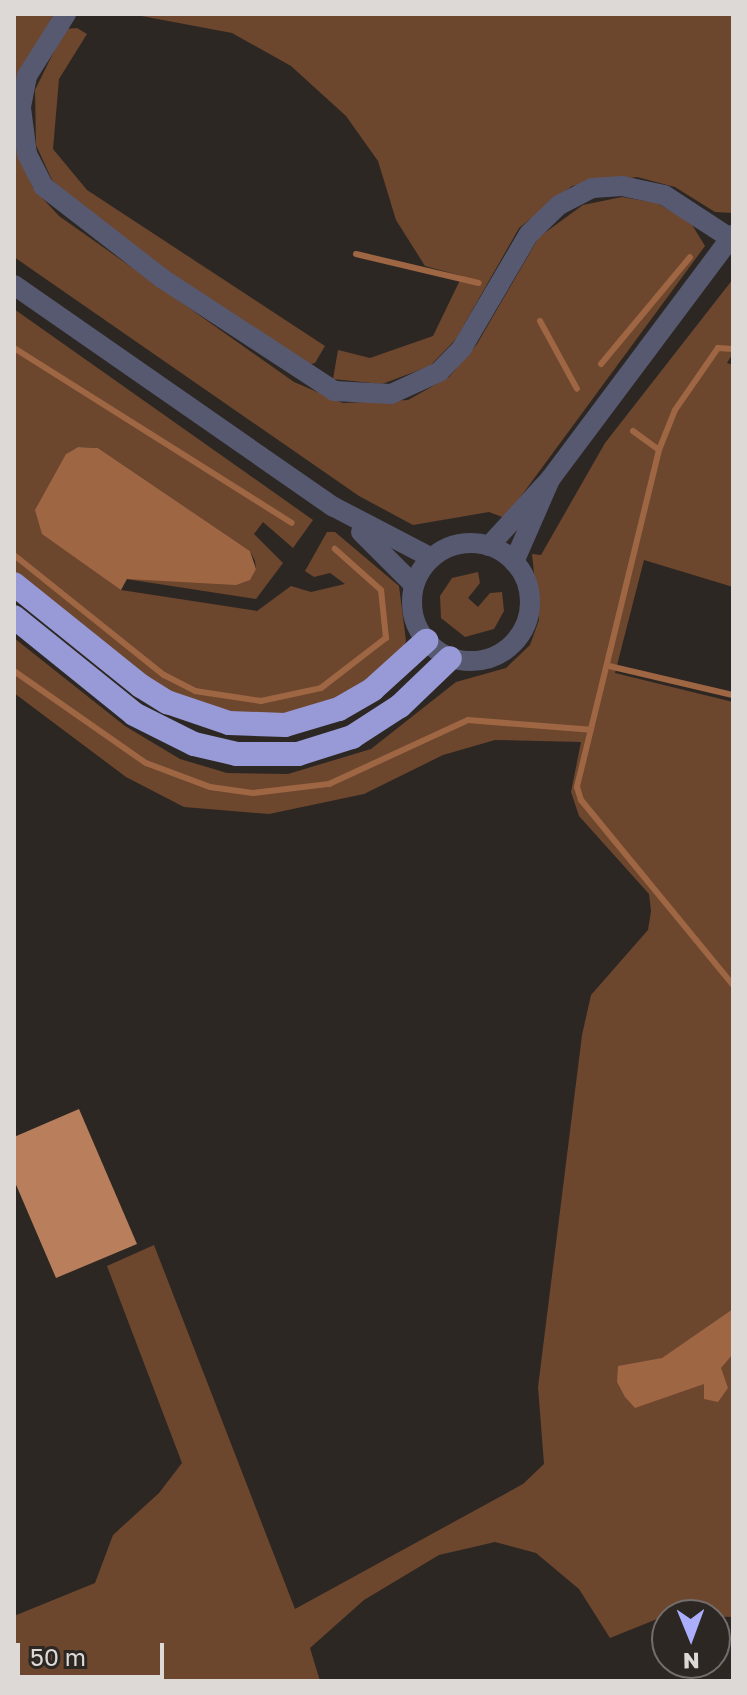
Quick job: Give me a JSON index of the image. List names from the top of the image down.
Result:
{
  "scale_bar": "50 m",
  "north": "bottom"
}
